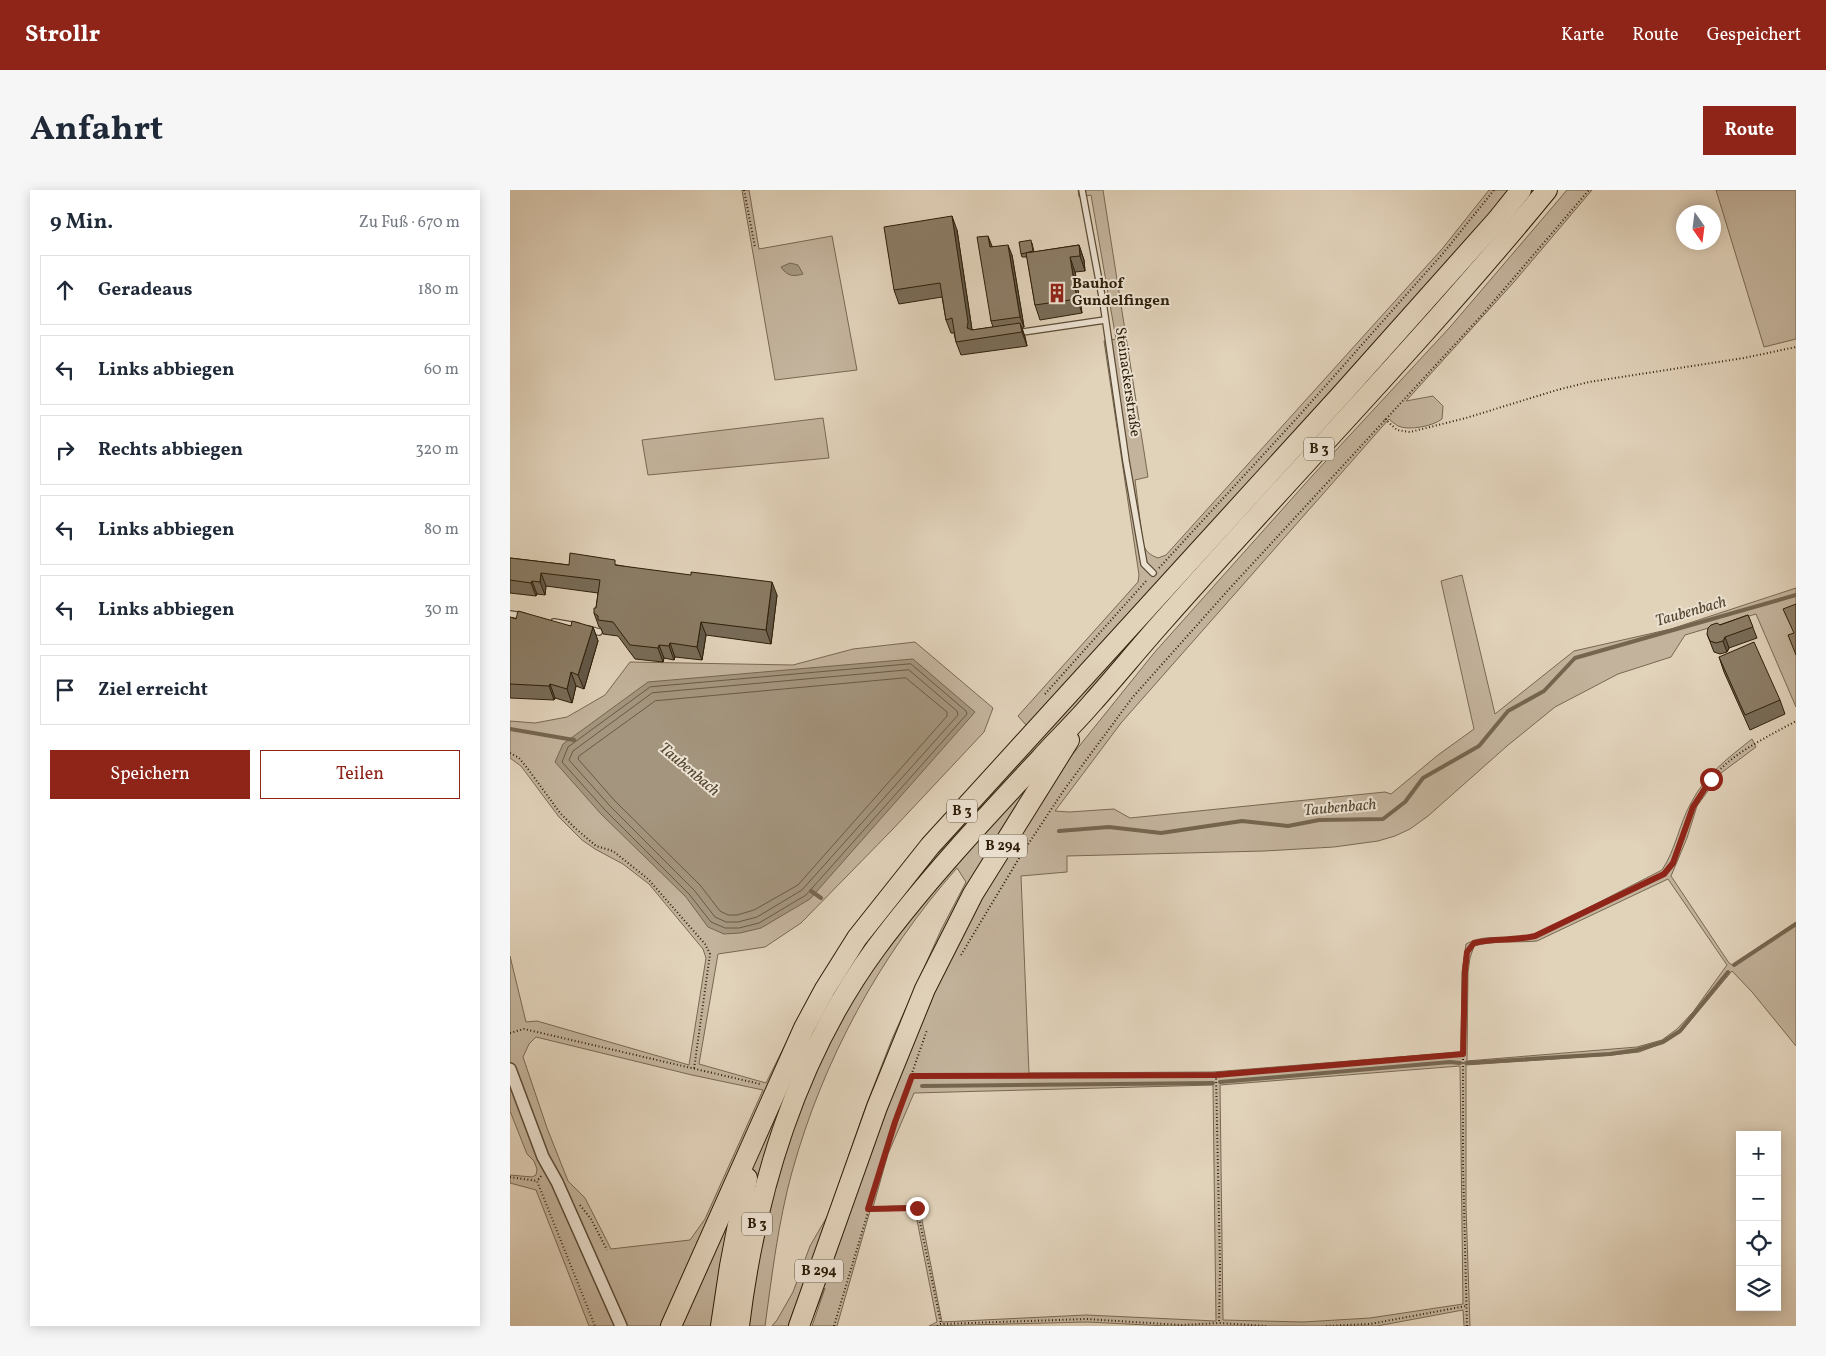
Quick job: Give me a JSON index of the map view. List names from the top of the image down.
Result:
{
  "streets": {
    "highway": ["B 3", "B 294"],
    "lane": ["Steinackerstraße"]
  },
  "crossings": [
    ["B 3", "B 294"]
  ],
  "water": ["Taubenbach"],
  "places": {
    "building": ["Bauhof Gundelfingen"]
  },
  "north": "bottom",
  "page": {
    "header": "Strollr",
    "nav": ["Karte", "Route", "Gespeichert"],
    "title": "Anfahrt",
    "buttons": [
      "Route",
      ["Speichern", "Teilen"]
    ],
    "heading": ["9 Min.", "Zu Fuß · 670 m"],
    "list": [
      ["Geradeaus", "180 m"],
      ["Links abbiegen", "60 m"],
      ["Rechts abbiegen", "320 m"],
      ["Links abbiegen", "80 m"],
      ["Links abbiegen", "30 m"],
      "Ziel erreicht"
    ],
    "map_buttons": ["+", "−"]
  }
}
